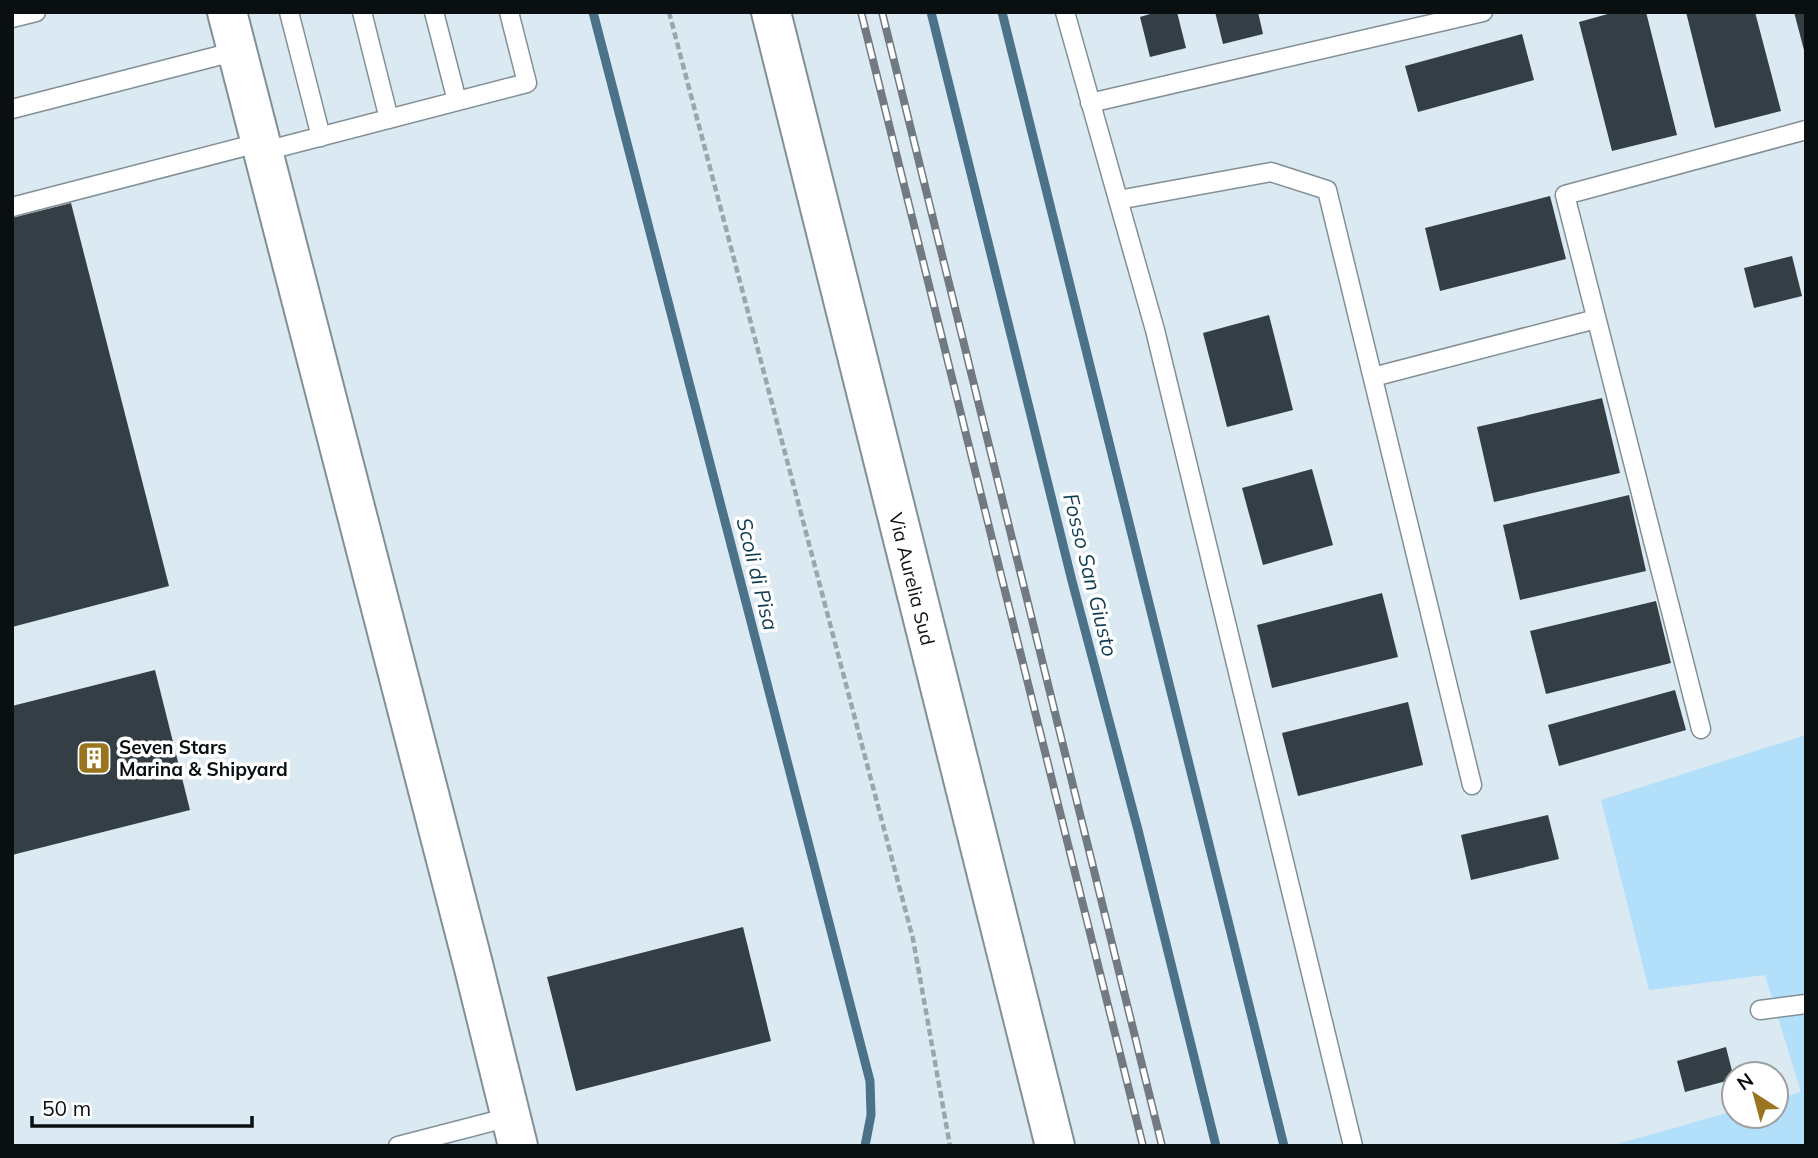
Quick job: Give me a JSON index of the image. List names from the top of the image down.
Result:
{
  "streets": {
    "main road": ["Via Aurelia Sud"]
  },
  "water": ["Scoli di Pisa", "Fosso San Giusto"],
  "places": {
    "building": ["Seven Stars Marina & Shipyard"]
  },
  "scale_bar": "50 m",
  "north": "top left"
}
